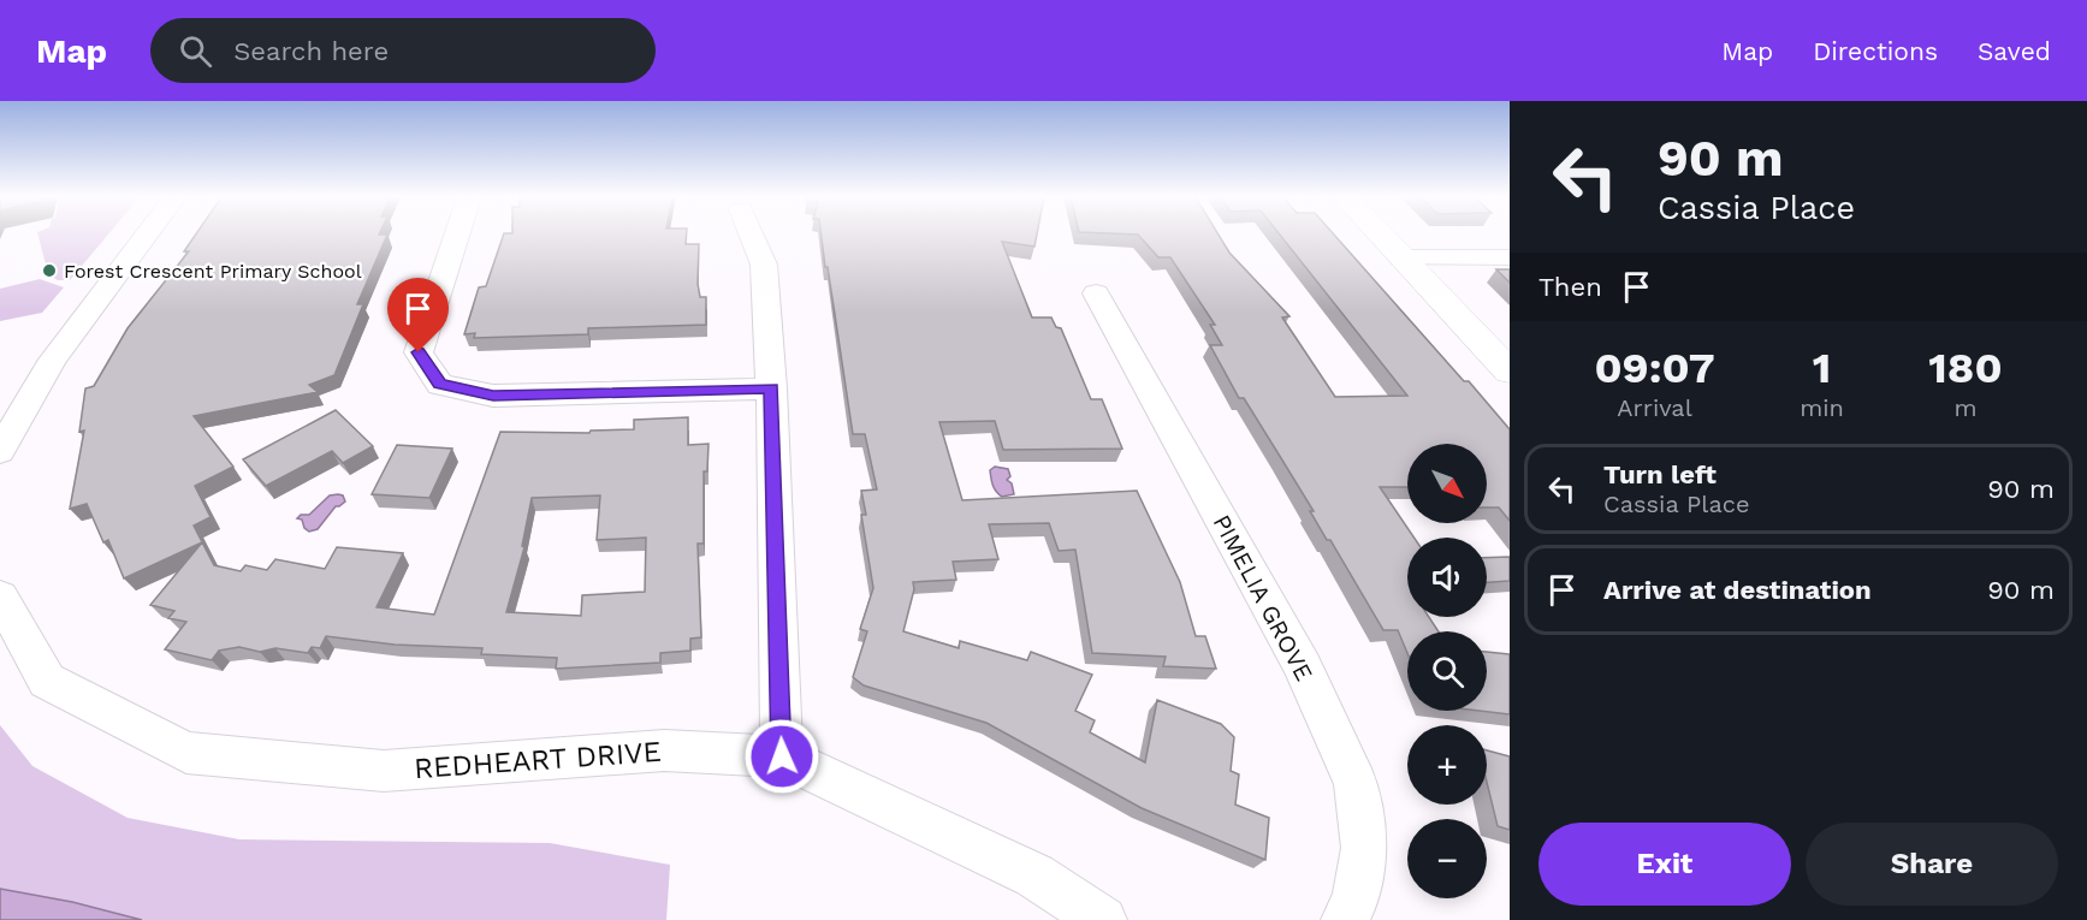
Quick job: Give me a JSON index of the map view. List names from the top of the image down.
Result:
{
  "streets": {
    "street": ["PIMELIA GROVE", "REDHEART DRIVE"]
  },
  "places": ["Forest Crescent Primary School"],
  "north": "bottom right",
  "page": {
    "header": "Map",
    "search": "Search here",
    "nav": ["Map", "Directions", "Saved"],
    "turn": ["90 m", "Cassia Place"],
    "then": "Then",
    "eta": [
      "09:07",
      "Arrival",
      "1",
      "min",
      "180",
      "m"
    ],
    "map_buttons": ["+", "−"],
    "list": [
      {
        "name": "Turn left",
        "note": "Cassia Place",
        "value": "90 m"
      },
      {
        "name": "Arrive at destination",
        "value": "90 m"
      }
    ],
    "buttons": ["Exit", "Share"]
  }
}
